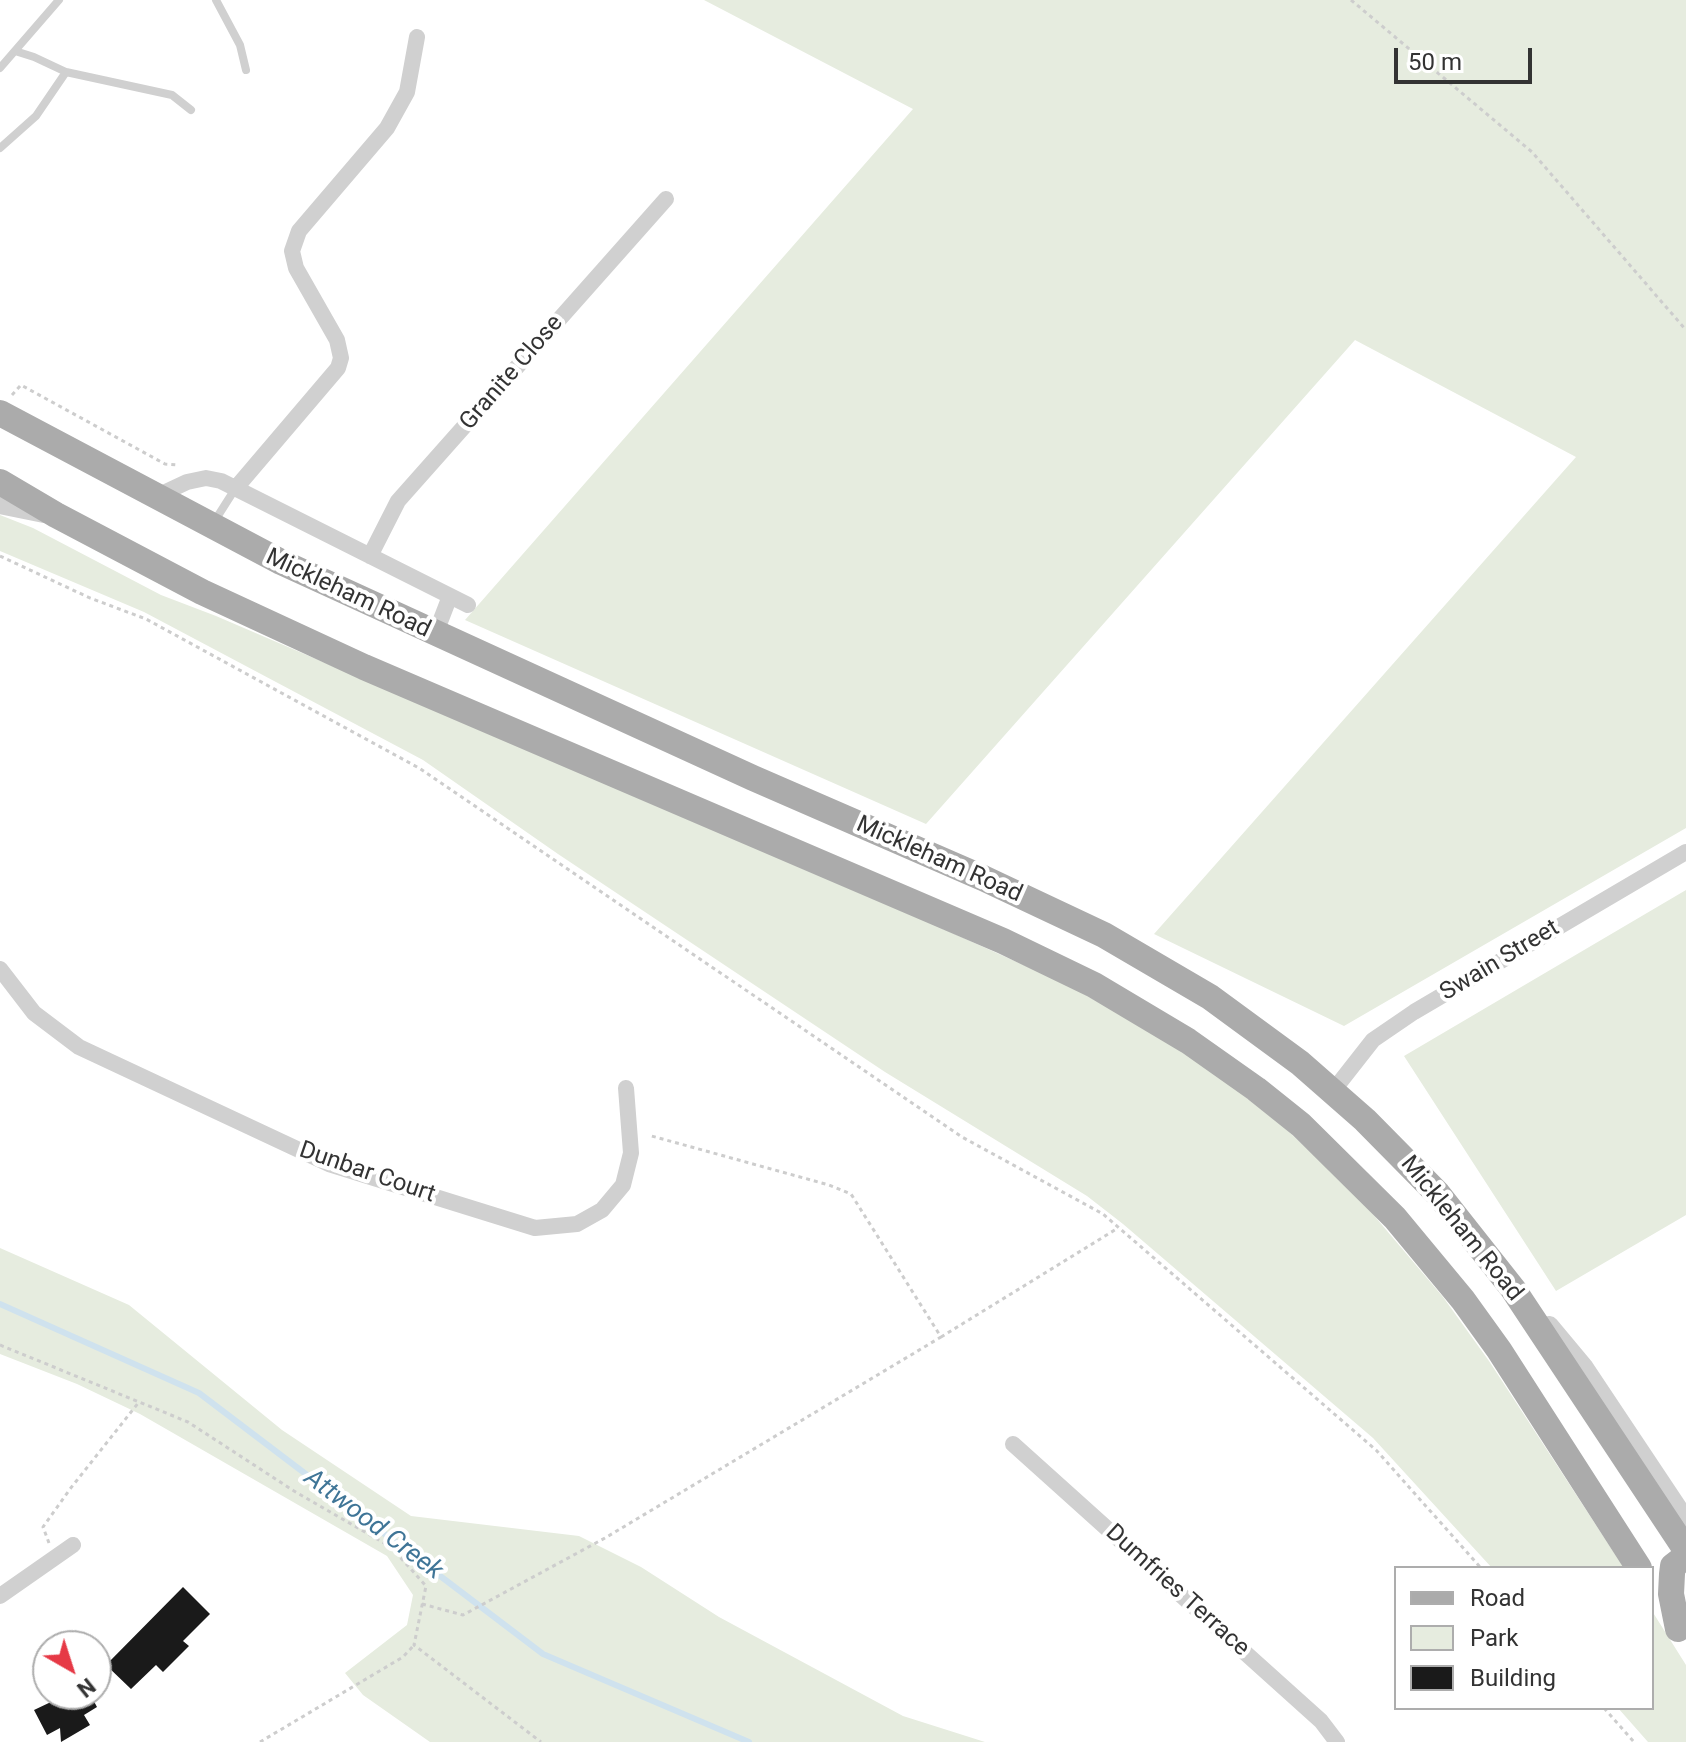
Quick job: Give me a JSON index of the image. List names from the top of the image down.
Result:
{
  "streets": {
    "main road": ["Mickleham Road"],
    "street": [
      "Granite Close",
      "Swain Street",
      "Dunbar Court",
      "Dumfries Terrace"
    ]
  },
  "crossings": [
    ["Mickleham Road", "Swain Street"]
  ],
  "water": ["Attwood Creek"],
  "legend": ["Road", "Park", "Building"],
  "scale_bar": "50 m",
  "north": "bottom right"
}
